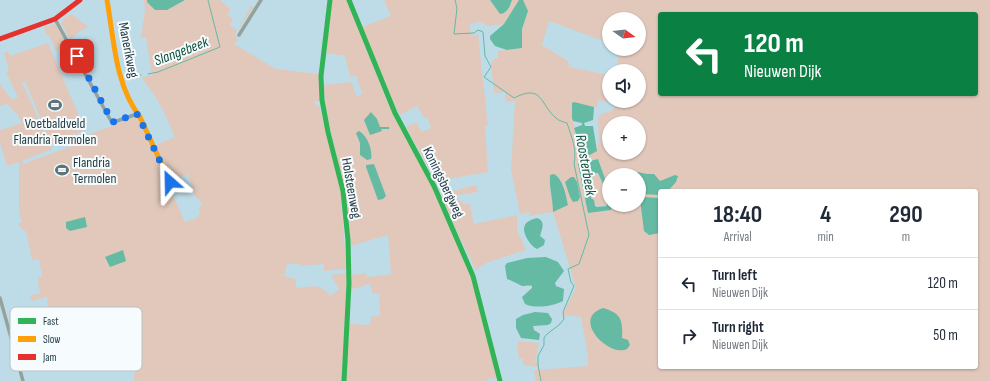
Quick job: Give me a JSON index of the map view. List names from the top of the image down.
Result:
{
  "streets": {
    "street": ["Manerikweg", "Koningsbergweg", "Holsteenweg"]
  },
  "water": ["Slangebeek", "Roosterbeek"],
  "places": {
    "sports": ["Voetbaldveld Flandria Termolen", "Flandria Termolen"]
  },
  "legend": ["Fast", "Slow", "Jam"],
  "north": "right",
  "page": {
    "map_buttons": ["+", "−"],
    "turn": ["120 m", "Nieuwen Dijk"],
    "eta": [
      "18:40",
      "Arrival",
      "4",
      "min",
      "290",
      "m"
    ],
    "list": [
      {
        "name": "Turn left",
        "note": "Nieuwen Dijk",
        "value": "120 m"
      },
      {
        "name": "Turn right",
        "note": "Nieuwen Dijk",
        "value": "50 m"
      }
    ]
  }
}
